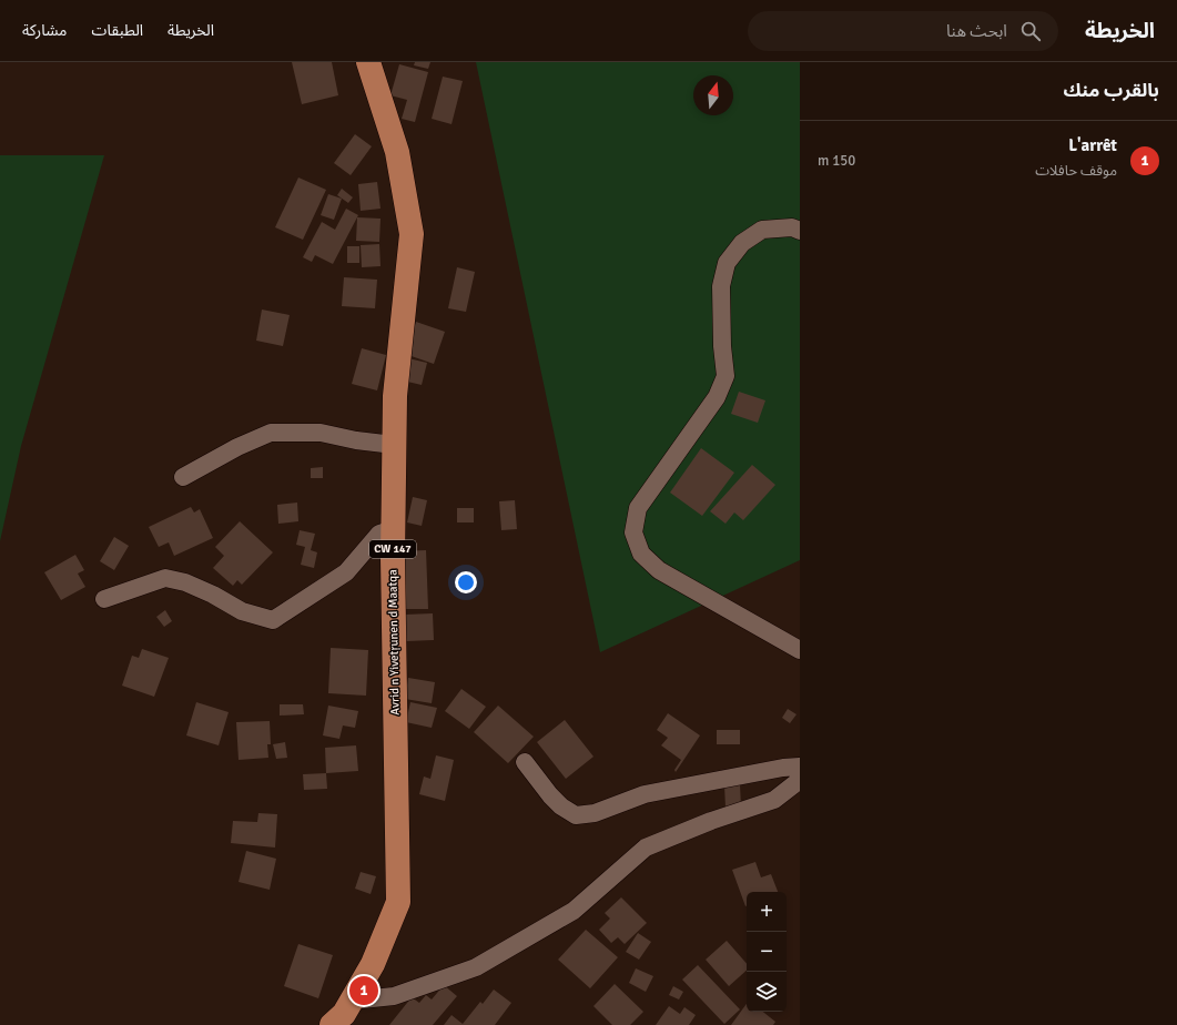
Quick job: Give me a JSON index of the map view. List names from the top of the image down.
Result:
{
  "streets": {
    "main road": ["CW 147", "Avrid n Yivetṛunen d Maatqa"]
  },
  "north": "top",
  "page": {
    "header": "الخريطة",
    "search": "ابحث هنا",
    "nav": ["الخريطة", "الطبقات", "مشاركة"],
    "heading": "بالقرب منك",
    "list": [
      {
        "mark": "1",
        "name": "L'arrêt",
        "note": "موقف حافلات",
        "value": "150 m"
      }
    ],
    "map_buttons": ["+", "−"],
    "pins": "1"
  }
}
